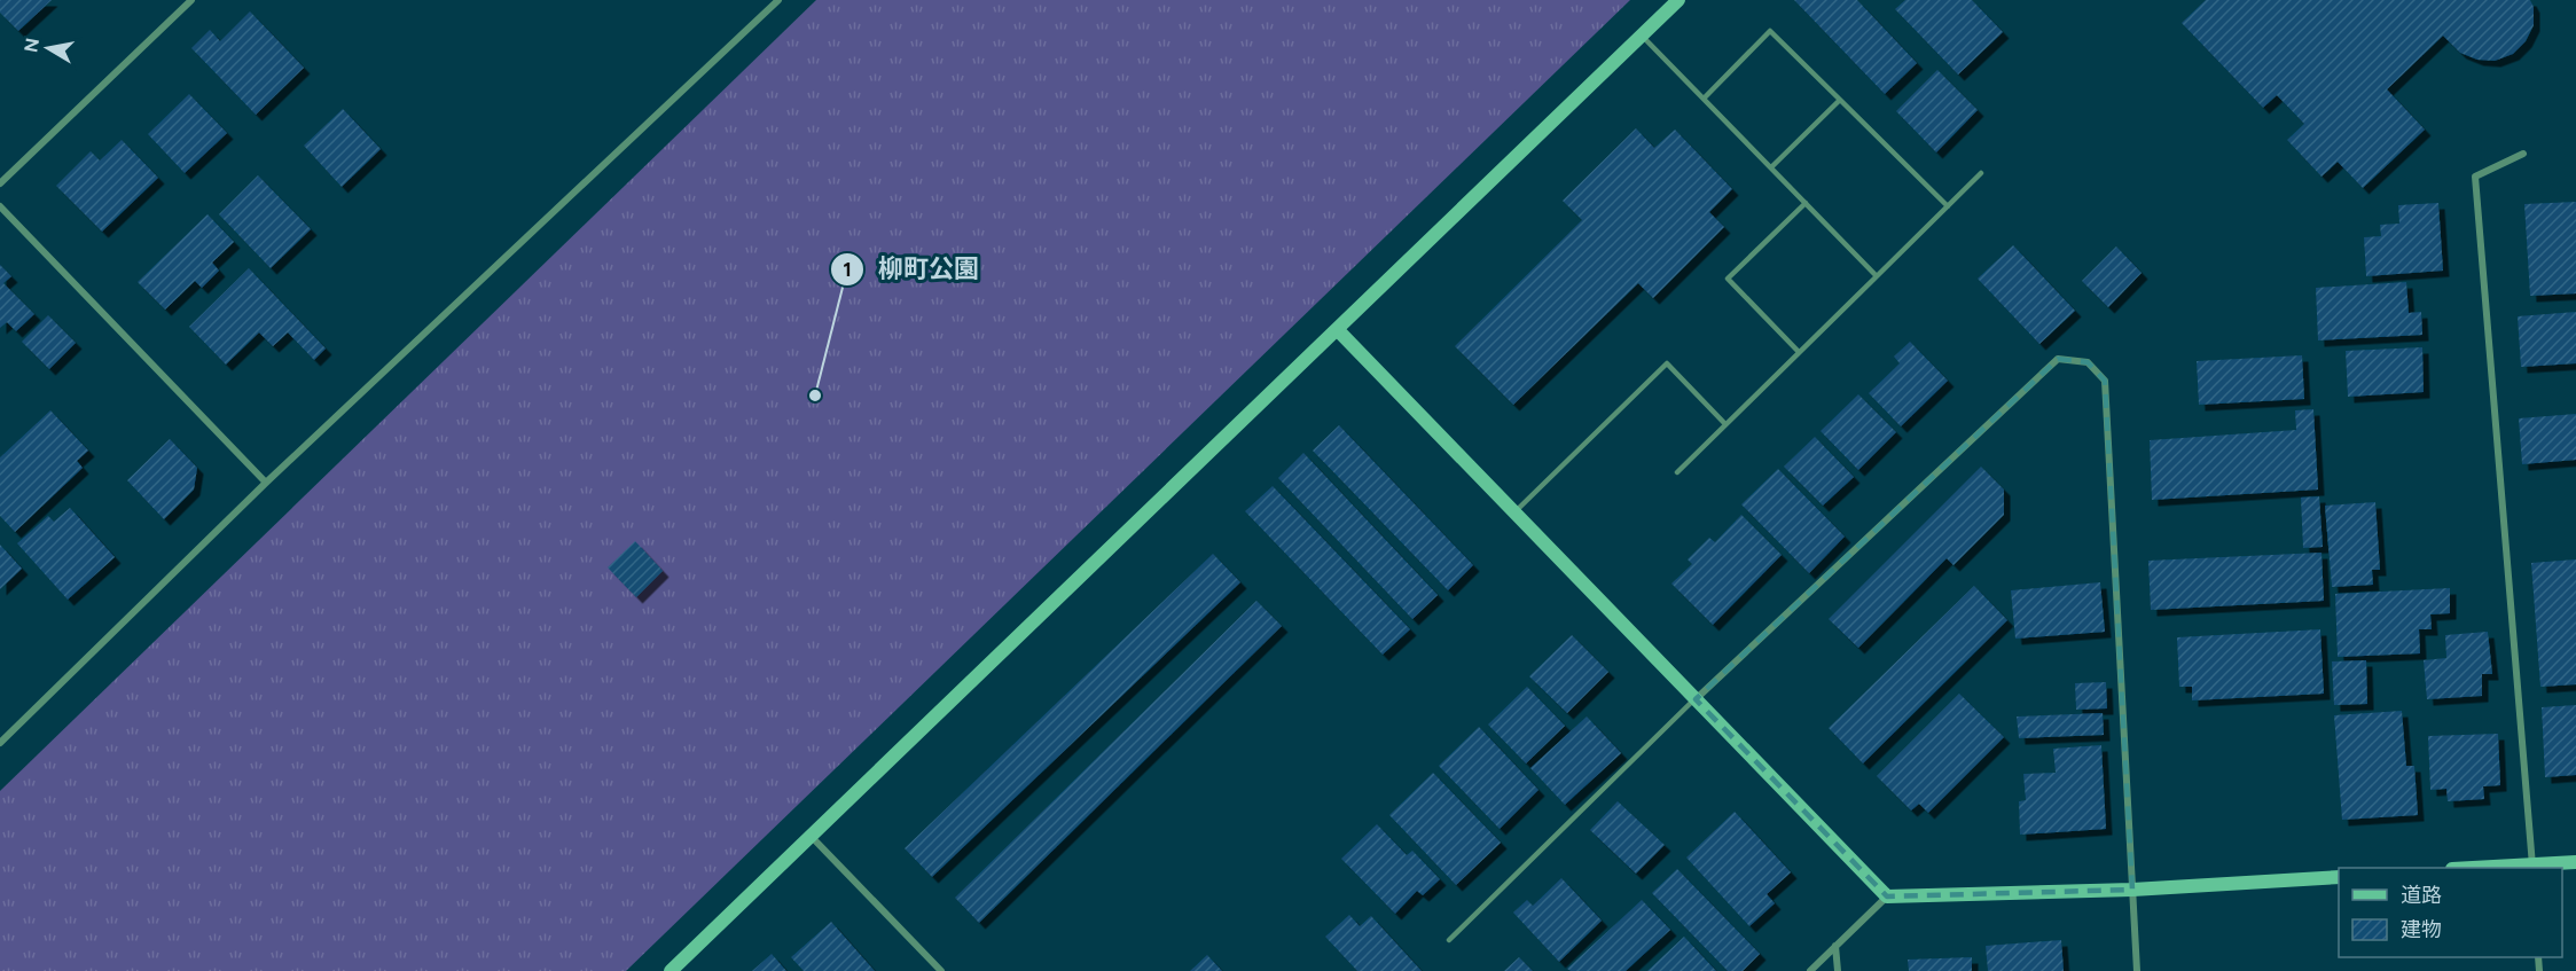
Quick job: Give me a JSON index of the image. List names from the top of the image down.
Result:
{
  "places": ["柳町公園"],
  "legend": ["道路", "建物"],
  "north": "left"
}
